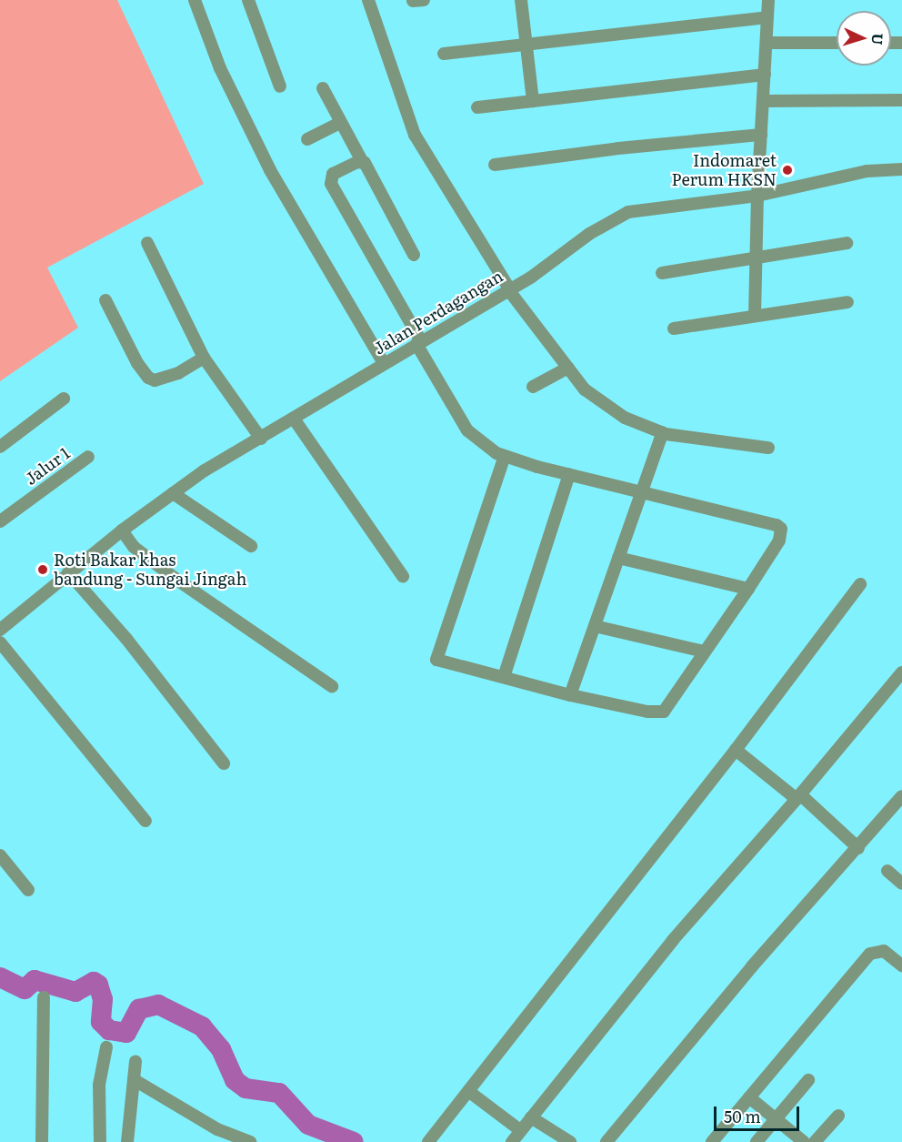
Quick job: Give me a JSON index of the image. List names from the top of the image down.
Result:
{
  "streets": {
    "street": ["Jalan Perdagangan", "Jalur 1"]
  },
  "places": ["Indomaret Perum HKSN", "Roti Bakar khas bandung - Sungai Jingah"],
  "scale_bar": "50 m",
  "north": "right"
}
